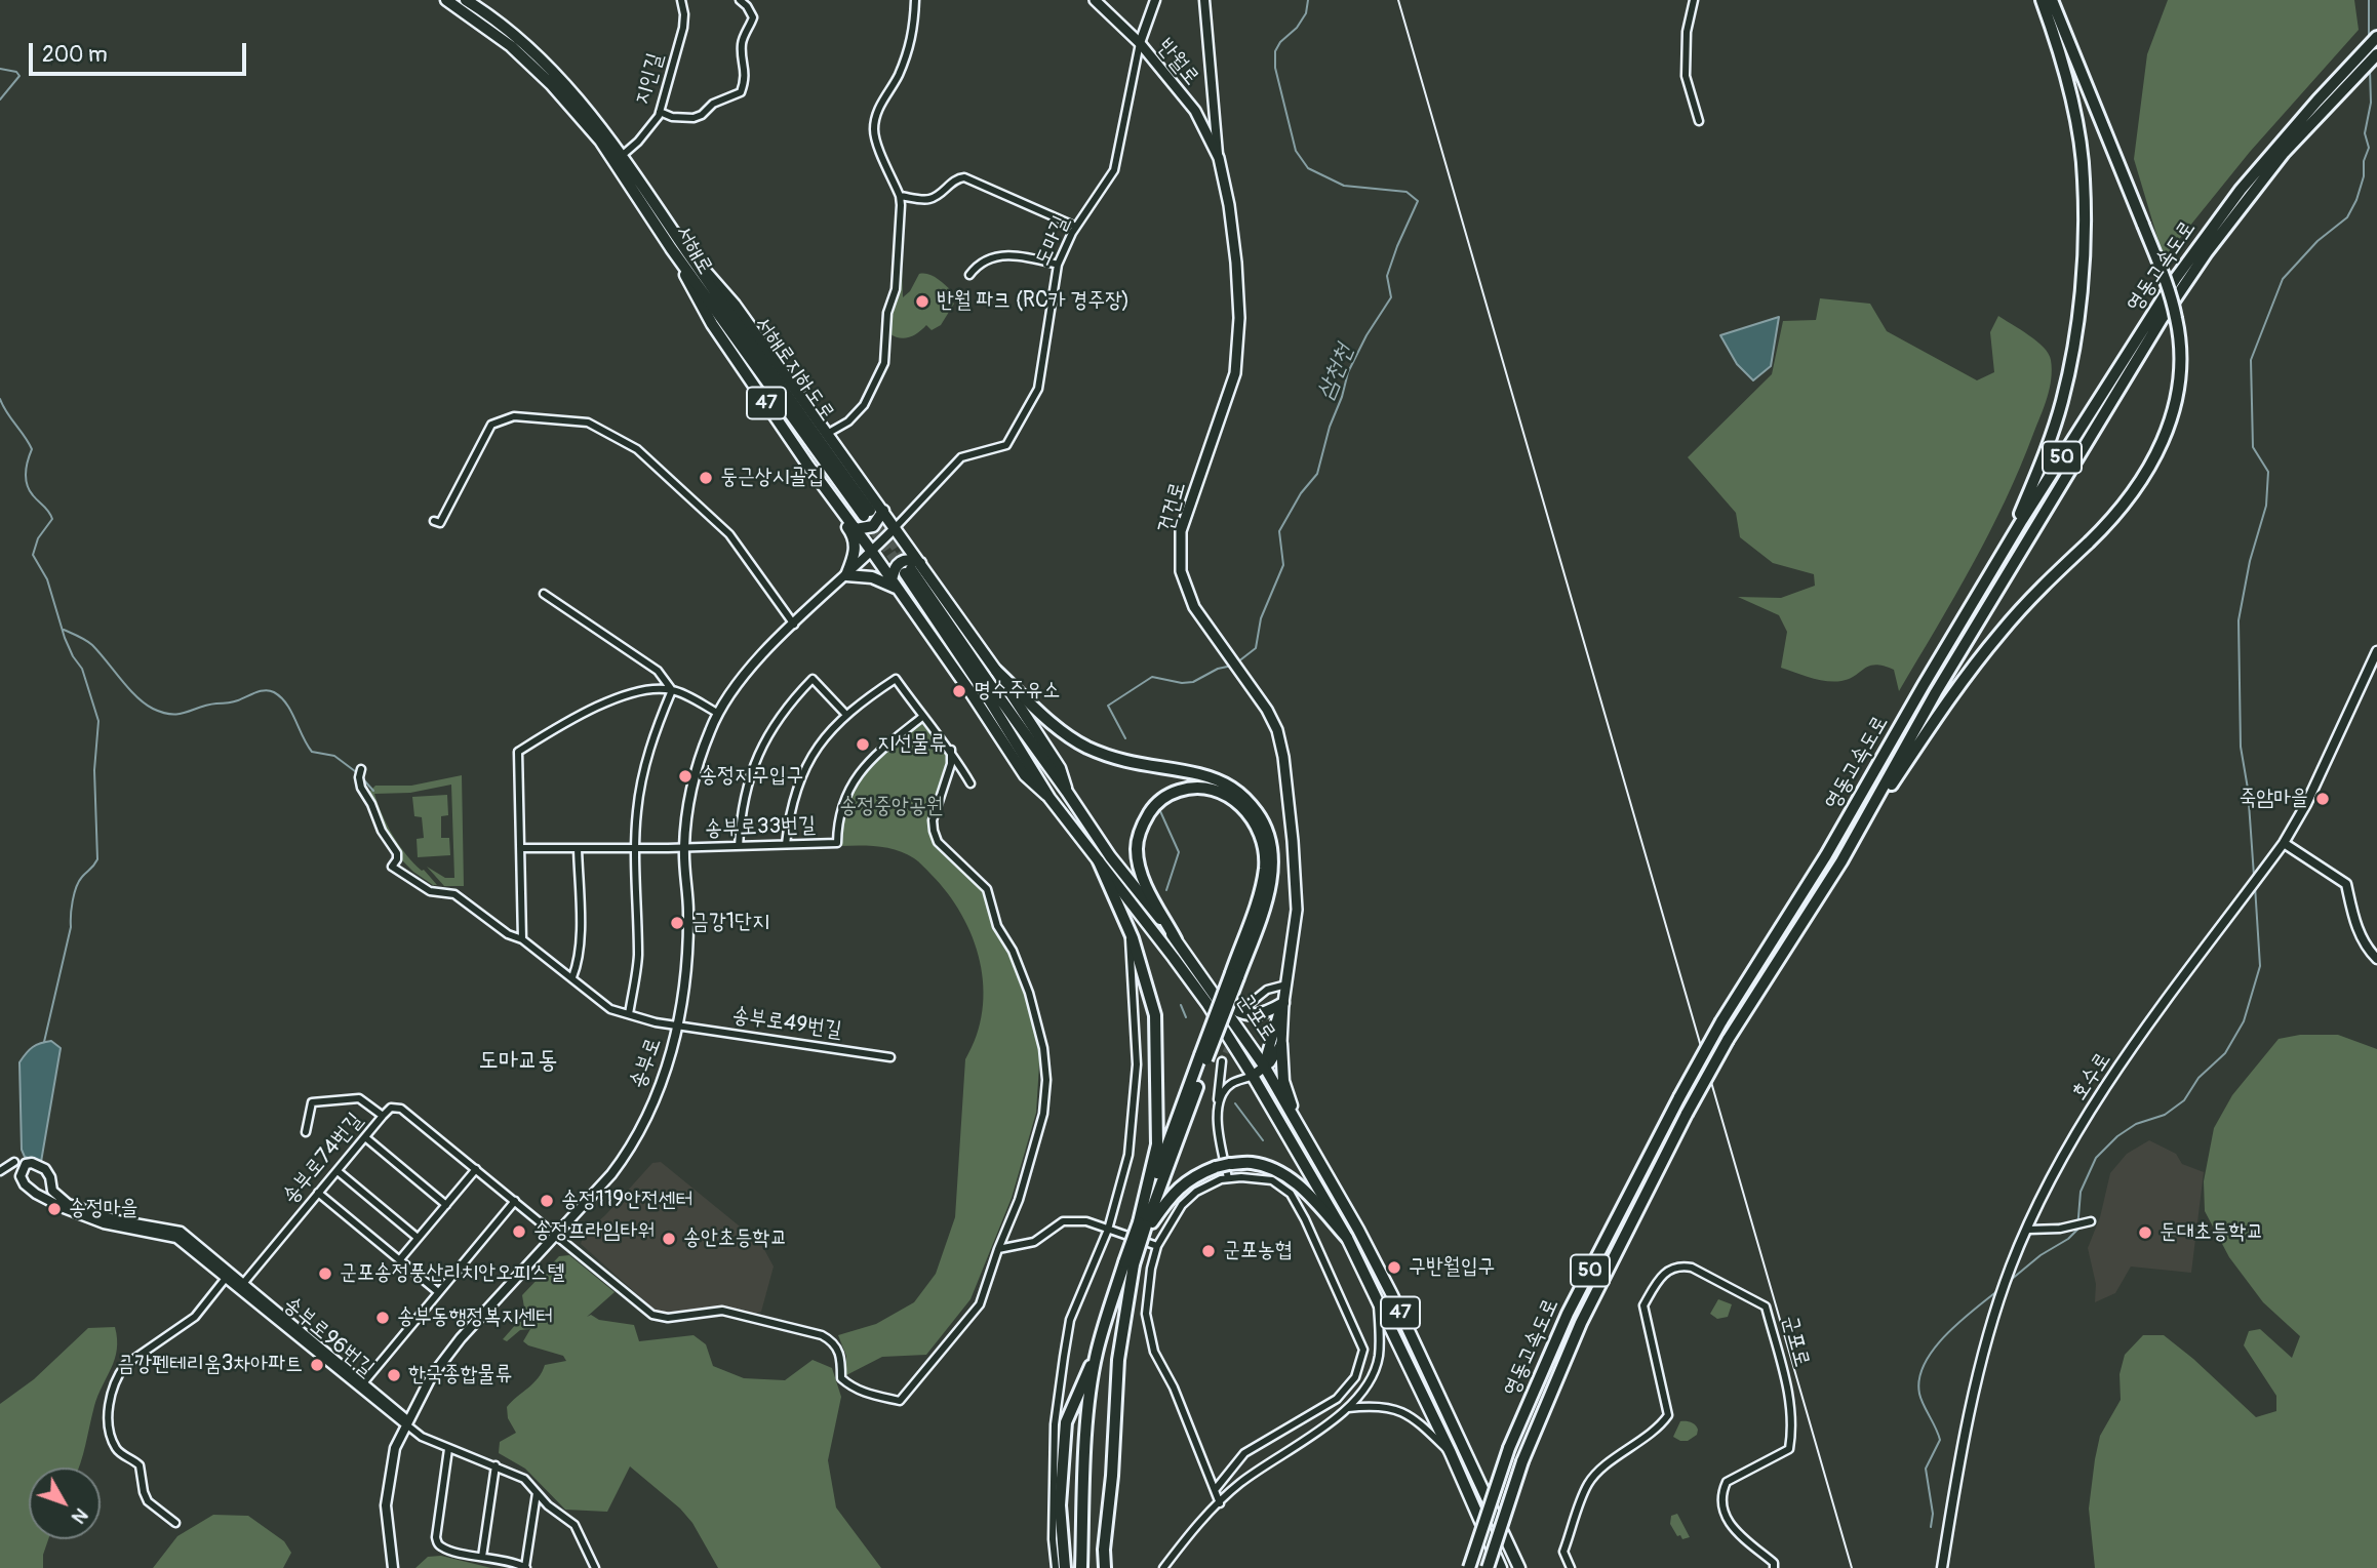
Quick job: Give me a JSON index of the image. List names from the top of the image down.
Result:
{
  "streets": {
    "highway": ["영동고속도로", "50"],
    "main road": [
      "반월로",
      "서해로",
      "서해로지하도로",
      "47",
      "건건로",
      "군포로"
    ],
    "street": [
      "지인길",
      "도마길",
      "송부로33번길",
      "송부로49번길",
      "송부로",
      "호수로",
      "송부로74번길",
      "송부로96번길"
    ]
  },
  "crossings": [
    ["반월로", "도마길"],
    ["반월로", "건건로"],
    ["지인길", "서해로"],
    ["도마길", "서해로"],
    ["도마길", "군포로"],
    ["도마길", "송부로"],
    ["서해로", "서해로지하도로"],
    ["서해로", "군포로"],
    ["서해로", "송부로"],
    ["47", "군포로"],
    ["건건로", "군포로"],
    ["송부로33번길", "송부로"],
    ["군포로", "송부로"],
    ["송부로49번길", "송부로"],
    ["송부로", "송부로74번길"],
    ["송부로", "송부로96번길"],
    ["송부로74번길", "송부로96번길"]
  ],
  "districts": ["도마교동"],
  "water": ["삼천천"],
  "parks": ["송정중앙공원"],
  "places": [
    "반월 파크 (RC카 경주장)",
    "둥근상시골집",
    "명수주유소",
    "지선물류",
    "송정지구입구",
    "죽암마을",
    "금강1단지",
    "송정119안전센터",
    "송정마을",
    "송정프라임타워",
    "둔대초등학교",
    "송안초등학교",
    "군포농협",
    "구반월입구",
    "군포송정풍산리치안오피스텔",
    "송부동행정복지센터",
    "금강펜테리움3차아파트",
    "한국종합물류"
  ],
  "scale_bar": "200 m",
  "north": "bottom right"
}
